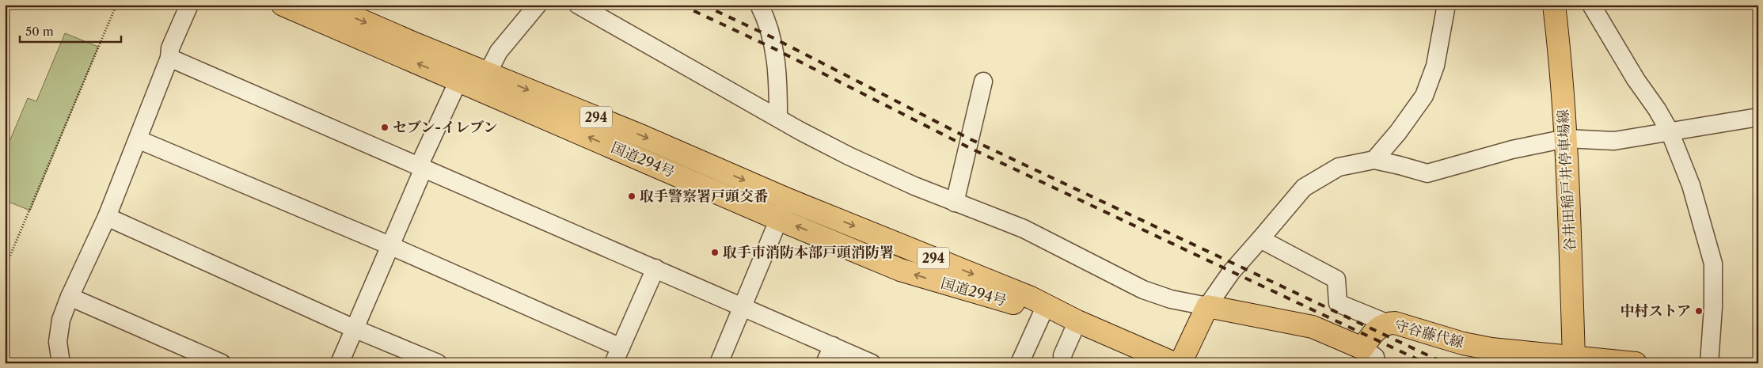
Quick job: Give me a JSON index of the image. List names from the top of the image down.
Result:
{
  "streets": {
    "main road": [
      "294",
      "国道294号",
      "谷井田稲戸井停車場線",
      "守谷藤代線"
    ]
  },
  "crossings": [
    ["谷井田稲戸井停車場線", "守谷藤代線"]
  ],
  "places": [
    "セブン-イレブン",
    "取手警察署戸頭交番",
    "取手市消防本部戸頭消防署",
    "中村ストア"
  ],
  "scale_bar": "50 m"
}
